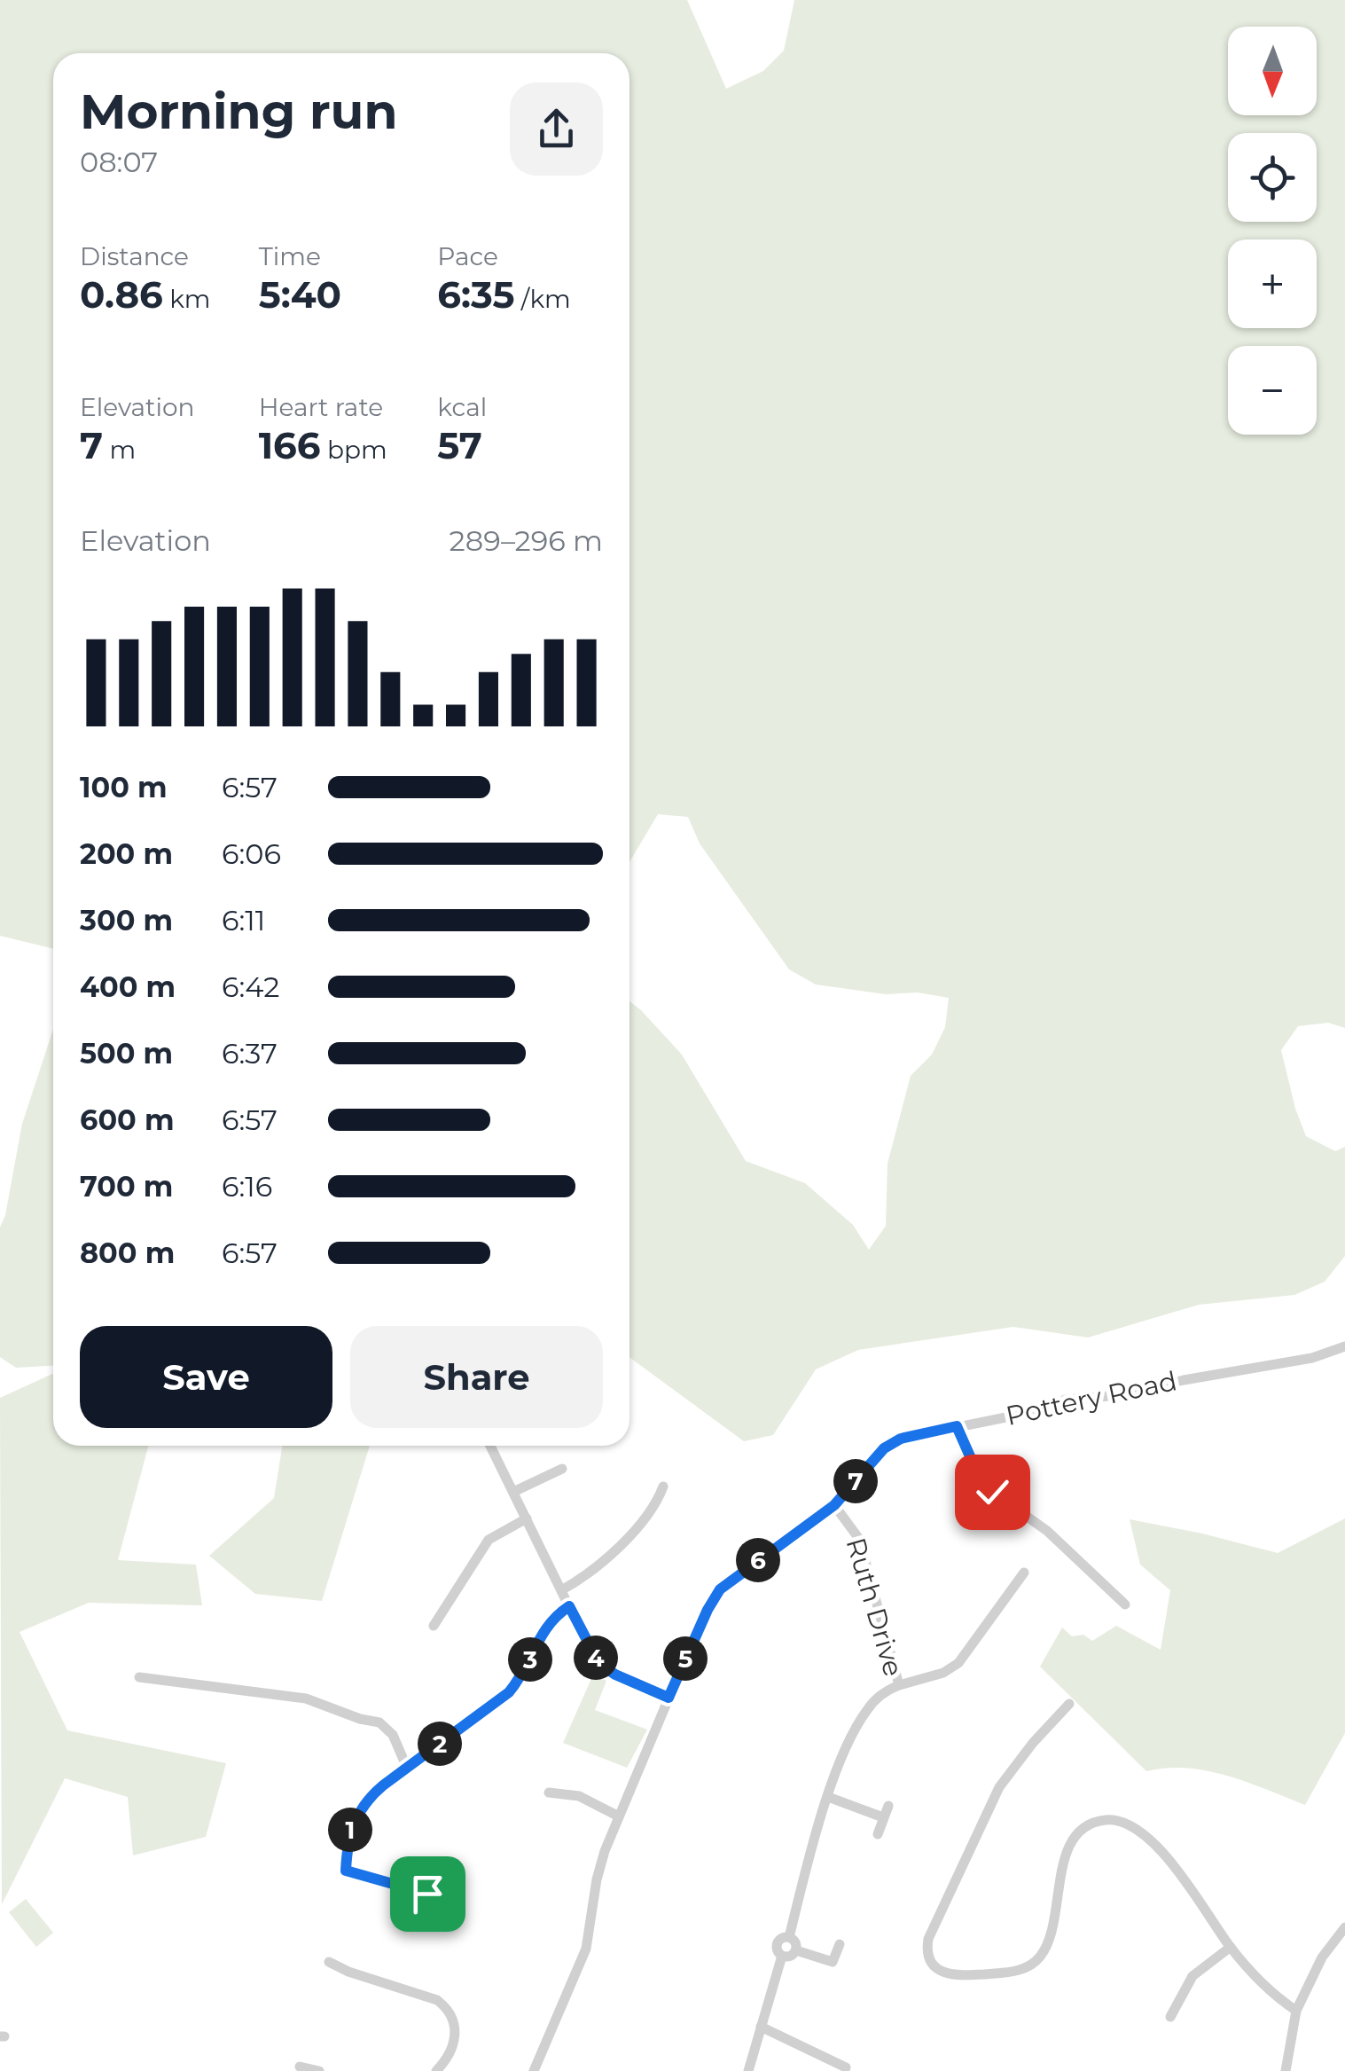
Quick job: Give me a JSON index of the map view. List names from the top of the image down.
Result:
{
  "streets": {
    "street": ["Pottery Road", "Ruth Drive"]
  },
  "crossings": [
    ["Pottery Road", "Ruth Drive"]
  ],
  "north": "bottom",
  "page": {
    "map_buttons": ["+", "−"],
    "heading": ["Morning run", "08:07"],
    "stats": [
      ["Distance", "0.86 km"],
      ["Time", "5:40"],
      ["Pace", "6:35 /km"],
      ["Elevation", "7 m"],
      ["Heart rate", "166 bpm"],
      ["kcal", "57"]
    ],
    "chart": ["Elevation", "289–296 m"],
    "list": [
      {
        "name": "100 m",
        "note": "6:57"
      },
      {
        "name": "200 m",
        "note": "6:06"
      },
      {
        "name": "300 m",
        "note": "6:11"
      },
      {
        "name": "400 m",
        "note": "6:42"
      },
      {
        "name": "500 m",
        "note": "6:37"
      },
      {
        "name": "600 m",
        "note": "6:57"
      },
      {
        "name": "700 m",
        "note": "6:16"
      },
      {
        "name": "800 m",
        "note": "6:57"
      }
    ],
    "buttons": ["Save", "Share"],
    "pins": [
      "7",
      "6",
      "4",
      "5",
      "3",
      "2",
      "1"
    ]
  }
}
